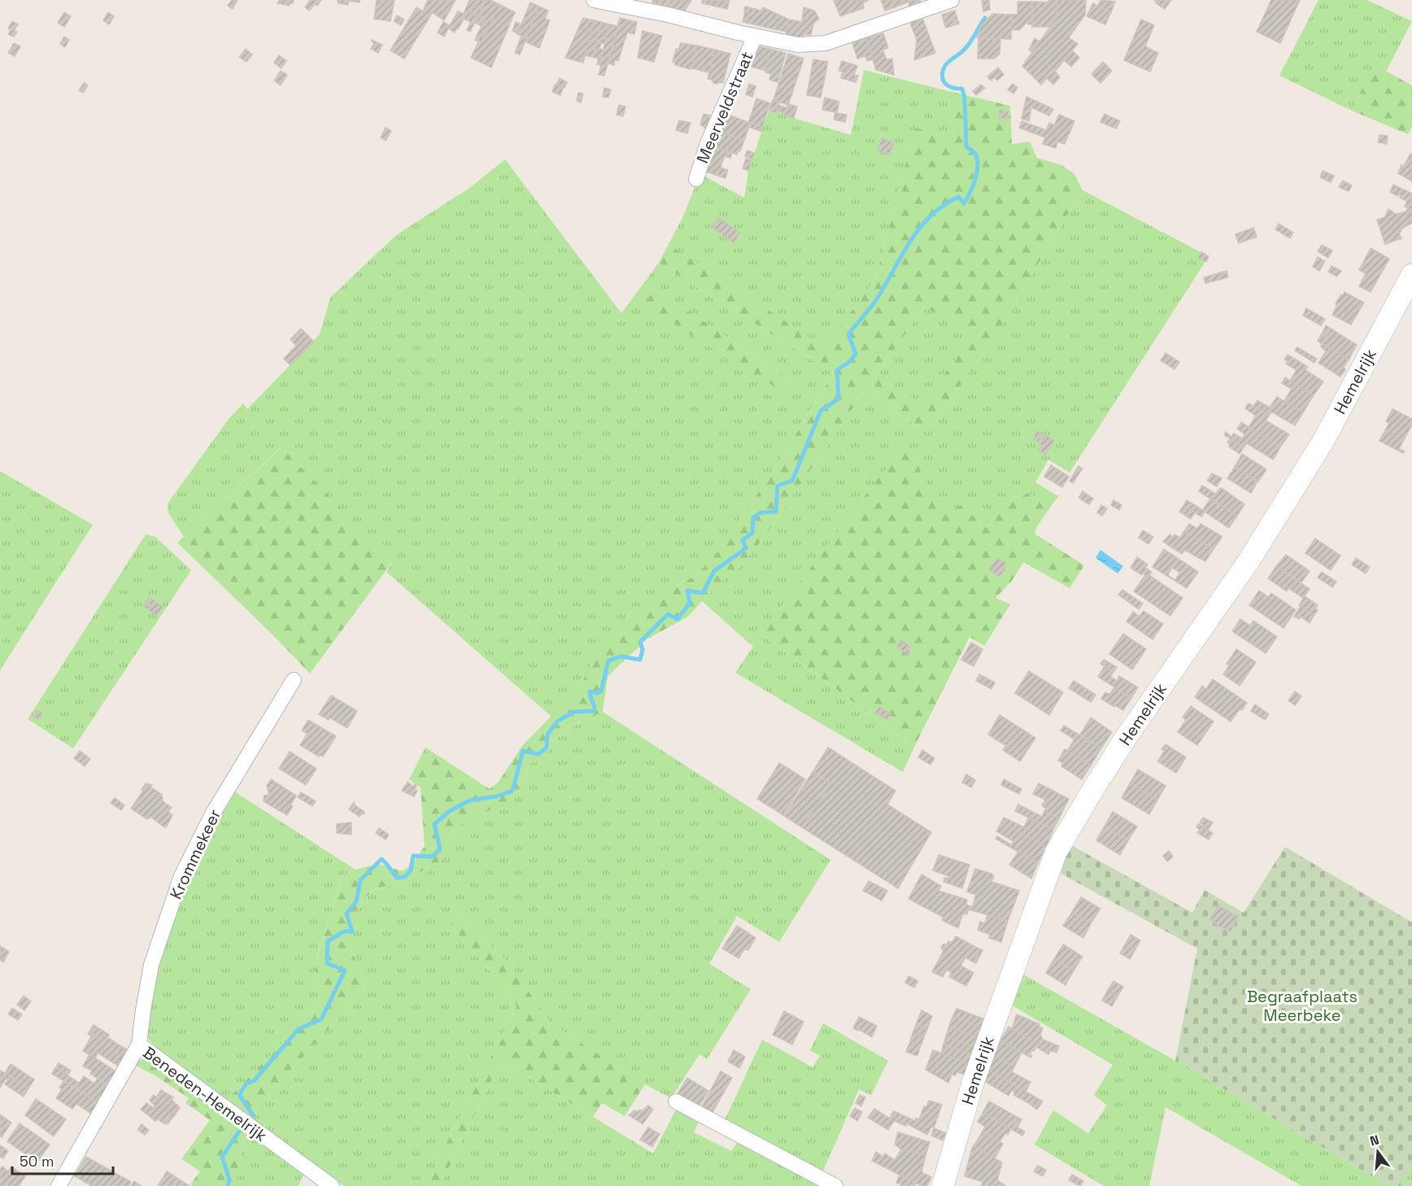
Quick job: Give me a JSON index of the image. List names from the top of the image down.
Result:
{
  "streets": {
    "street": [
      "Meerveldstraat",
      "Hemelrijk",
      "Krommekeer",
      "Beneden-Hemelrijk"
    ]
  },
  "crossings": [
    ["Krommekeer", "Beneden-Hemelrijk"]
  ],
  "parks": ["Begraafplaats Meerbeke"],
  "scale_bar": "50 m",
  "north": "top"
}
